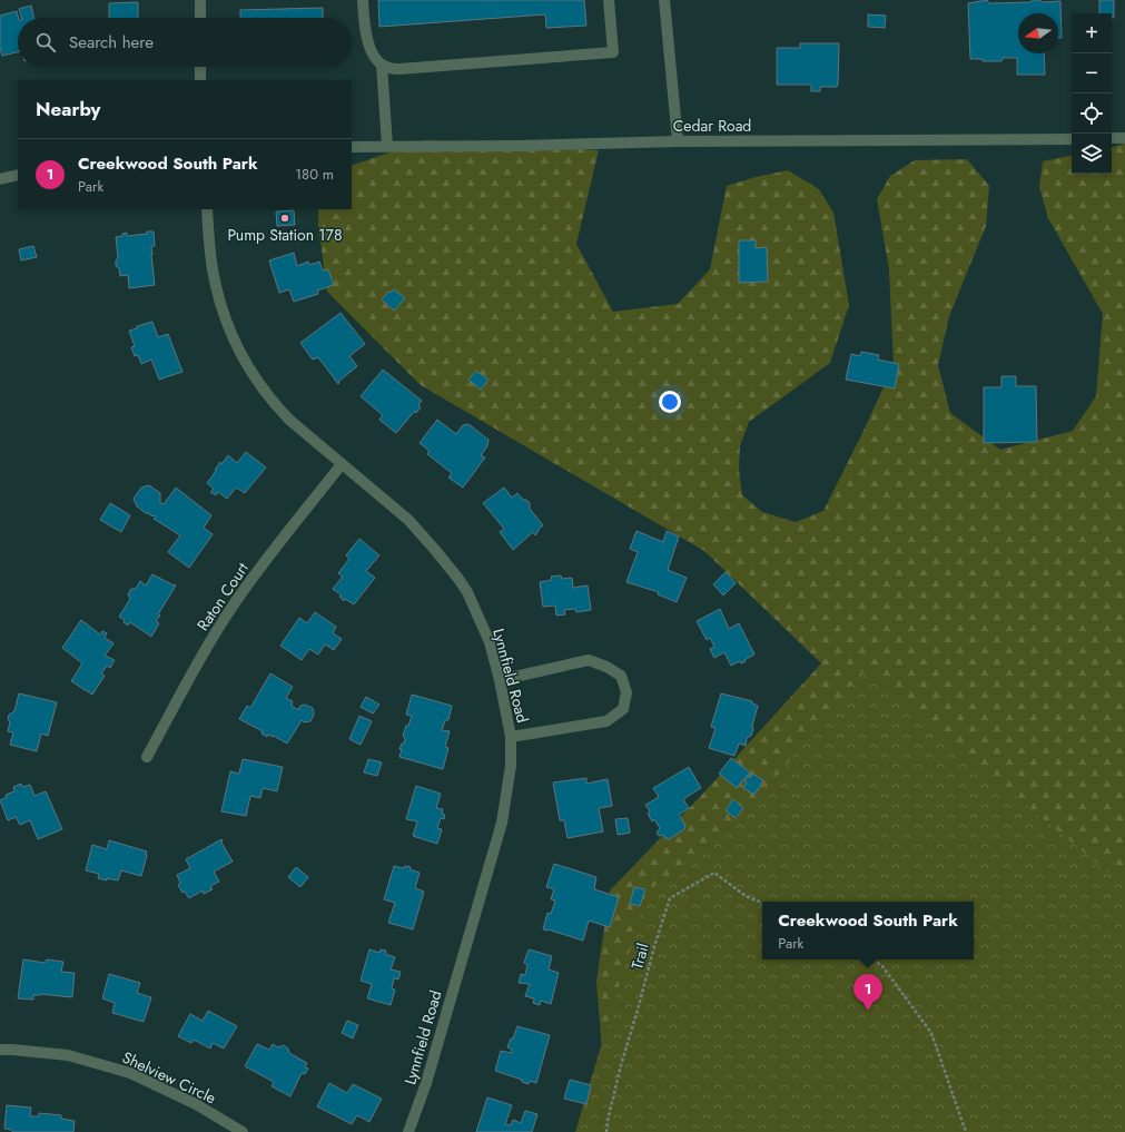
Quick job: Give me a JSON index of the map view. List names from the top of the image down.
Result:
{
  "streets": {
    "street": [
      "Cedar Road",
      "Raton Court",
      "Lynnfield Road",
      "Shelview Circle"
    ],
    "path": ["Trail"]
  },
  "crossings": [
    ["Raton Court", "Lynnfield Road"]
  ],
  "places": ["Pump Station 178"],
  "north": "left",
  "page": {
    "map_buttons": ["+", "−"],
    "search": "Search here",
    "heading": "Nearby",
    "list": [
      {
        "mark": "1",
        "name": "Creekwood South Park",
        "note": "Park",
        "value": "180 m"
      }
    ],
    "popup": ["Creekwood South Park", "Park"],
    "pins": "1"
  }
}
